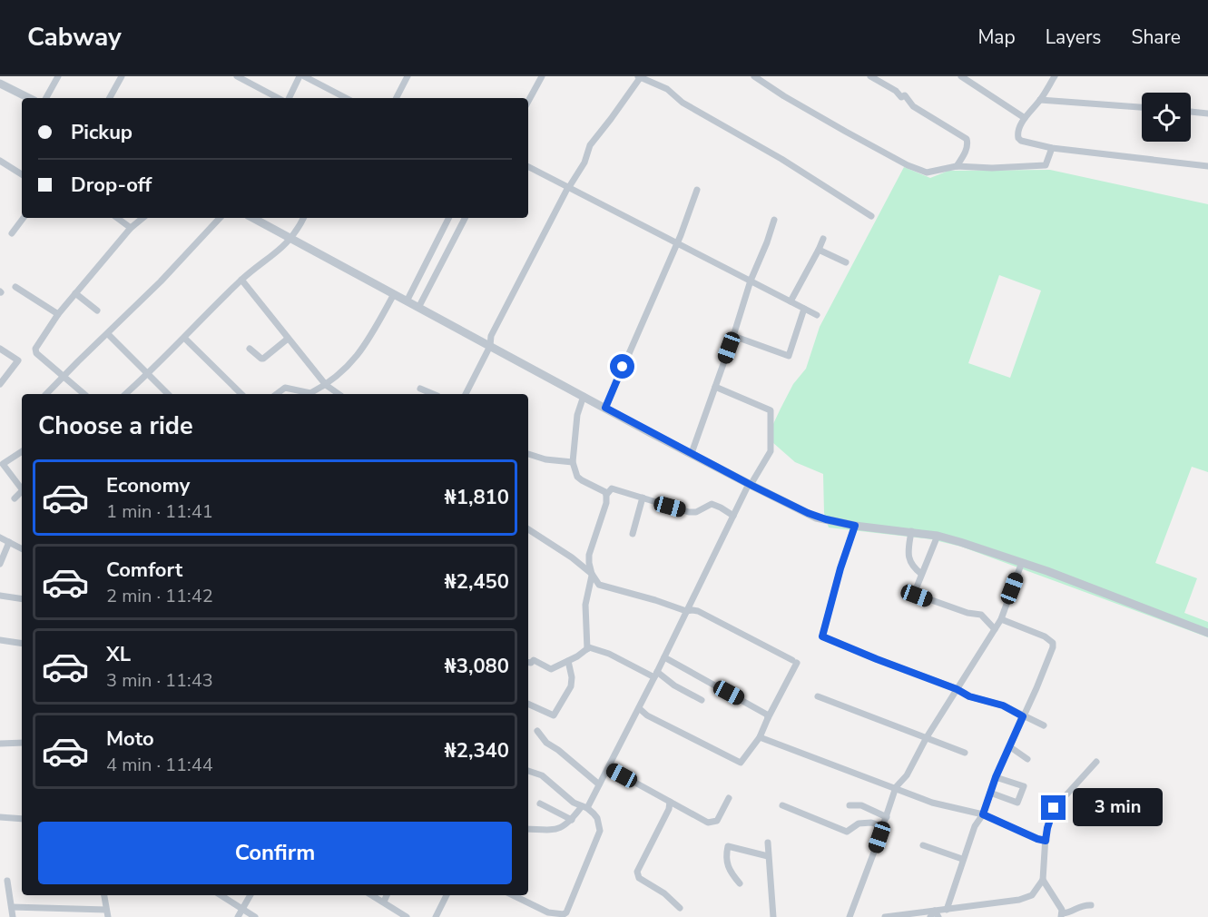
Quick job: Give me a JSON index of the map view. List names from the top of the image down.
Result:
{
  "page": {
    "header": "Cabway",
    "nav": ["Map", "Layers", "Share"],
    "banner": ["Pickup", "Drop-off"],
    "heading": "Choose a ride",
    "list": [
      {
        "name": "Economy",
        "note": "1 min · 11:41",
        "value": "₦1,810"
      },
      {
        "name": "Comfort",
        "note": "2 min · 11:42",
        "value": "₦2,450"
      },
      {
        "name": "XL",
        "note": "3 min · 11:43",
        "value": "₦3,080"
      },
      {
        "name": "Moto",
        "note": "4 min · 11:44",
        "value": "₦2,340"
      }
    ],
    "bubble": "3 min",
    "buttons": "Confirm"
  }
}
